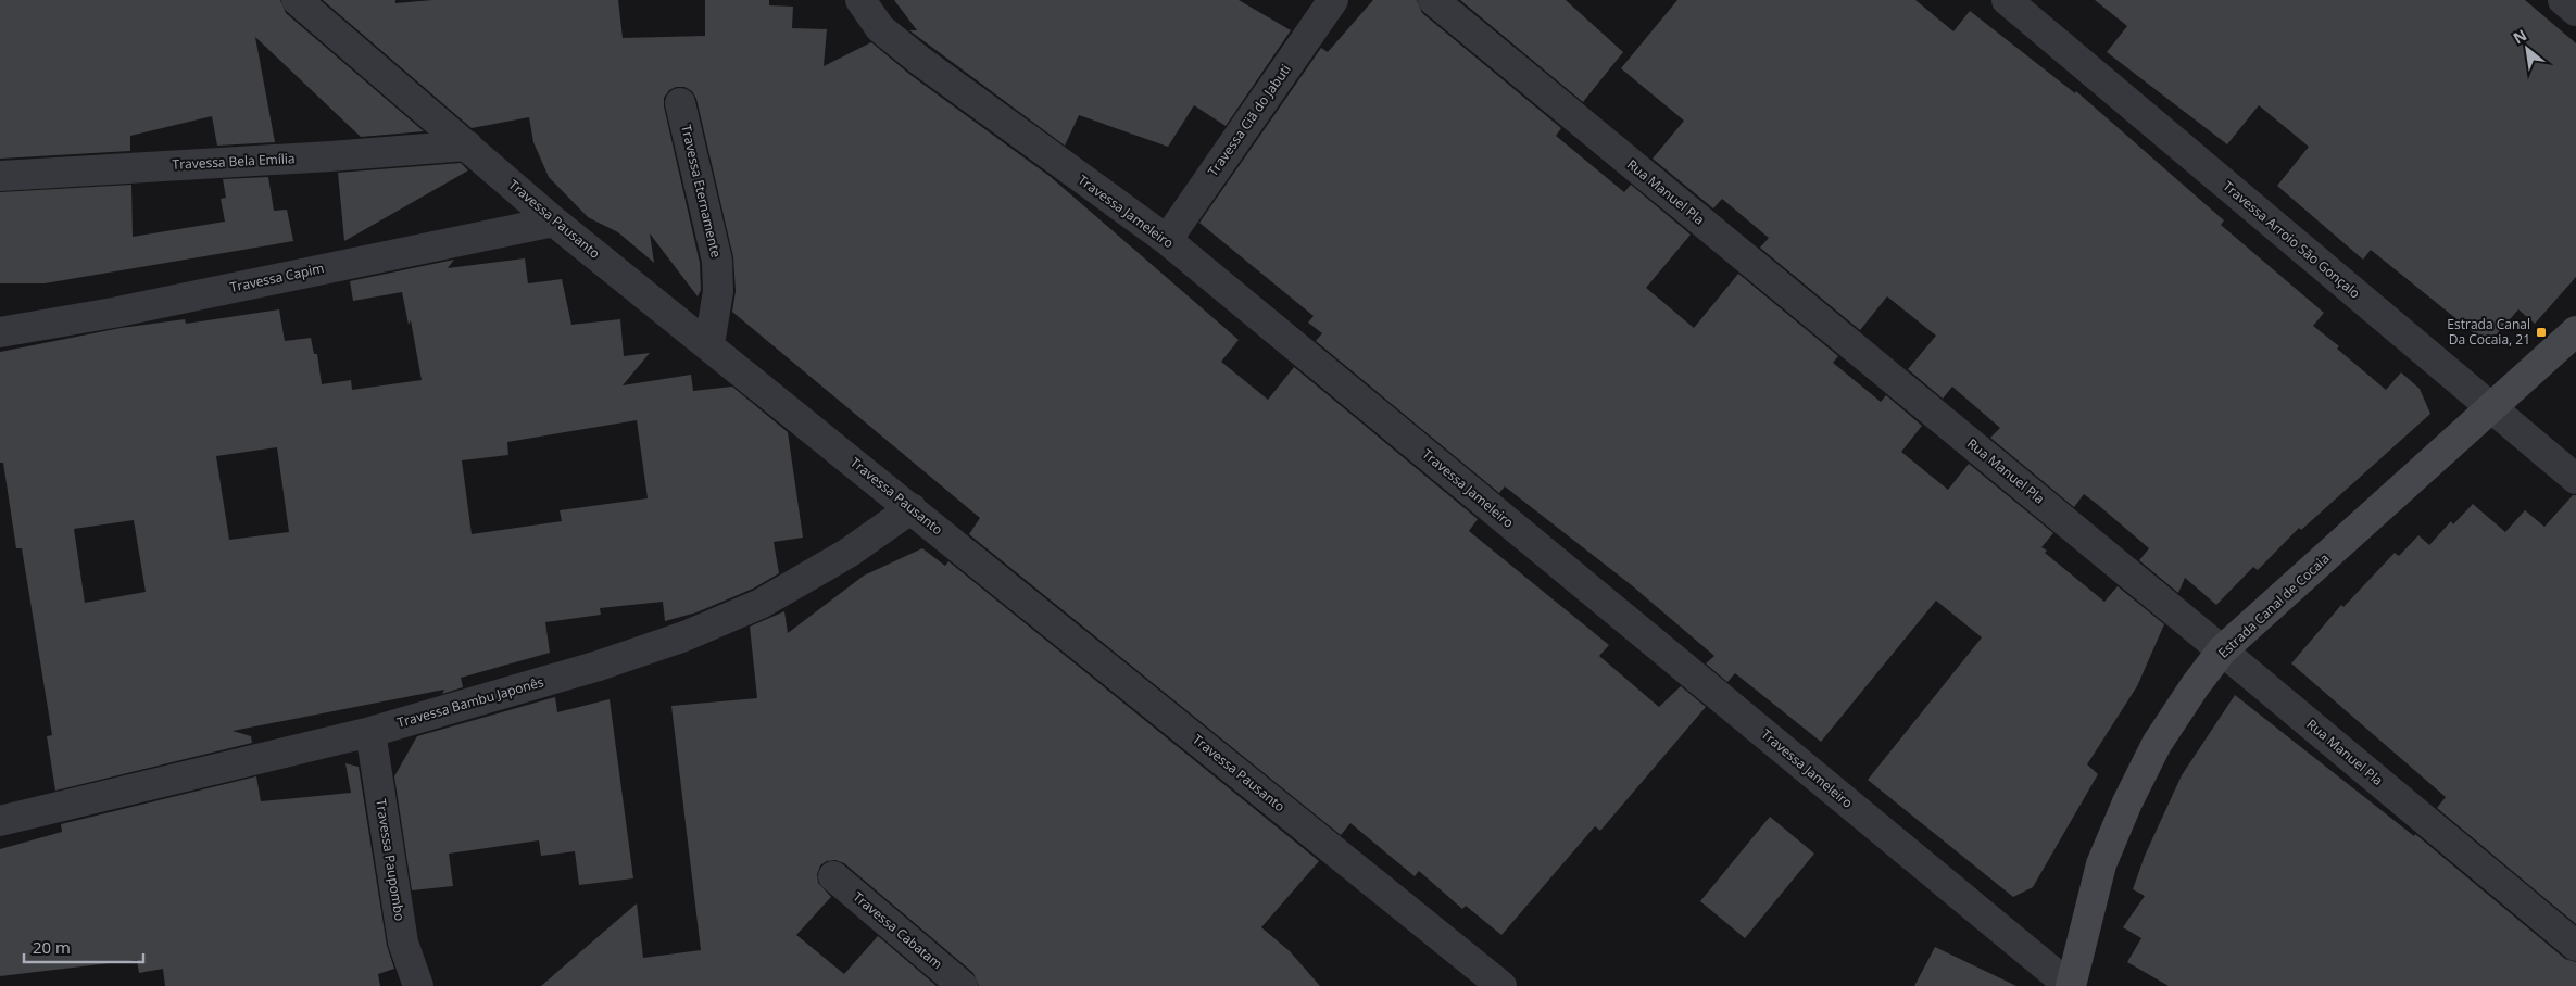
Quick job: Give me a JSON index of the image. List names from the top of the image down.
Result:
{
  "streets": {
    "main road": ["Estrada Canal de Cocaia"],
    "street": [
      "Travessa Ciã do Jabuti",
      "Travessa Bela Emília",
      "Travessa Eternamente",
      "Rua Manuel Pla",
      "Travessa Jameleiro",
      "Travessa Pausanto",
      "Travessa Arroio São Gonçalo",
      "Travessa Capim",
      "Travessa Bambu Japonês",
      "Travessa Paupombo",
      "Travessa Cabatam"
    ]
  },
  "crossings": [
    ["Travessa Ciã do Jabuti", "Travessa Jameleiro"],
    ["Travessa Bela Emília", "Travessa Pausanto"],
    ["Travessa Eternamente", "Travessa Pausanto"],
    ["Rua Manuel Pla", "Estrada Canal de Cocaia"],
    ["Travessa Jameleiro", "Estrada Canal de Cocaia"],
    ["Travessa Pausanto", "Travessa Capim"],
    ["Travessa Pausanto", "Travessa Bambu Japonês"],
    ["Travessa Arroio São Gonçalo", "Estrada Canal de Cocaia"],
    ["Travessa Bambu Japonês", "Travessa Paupombo"]
  ],
  "places": {
    "transit": ["Estrada Canal Da Cocaia, 21"]
  },
  "scale_bar": "20 m",
  "north": "top left"
}
